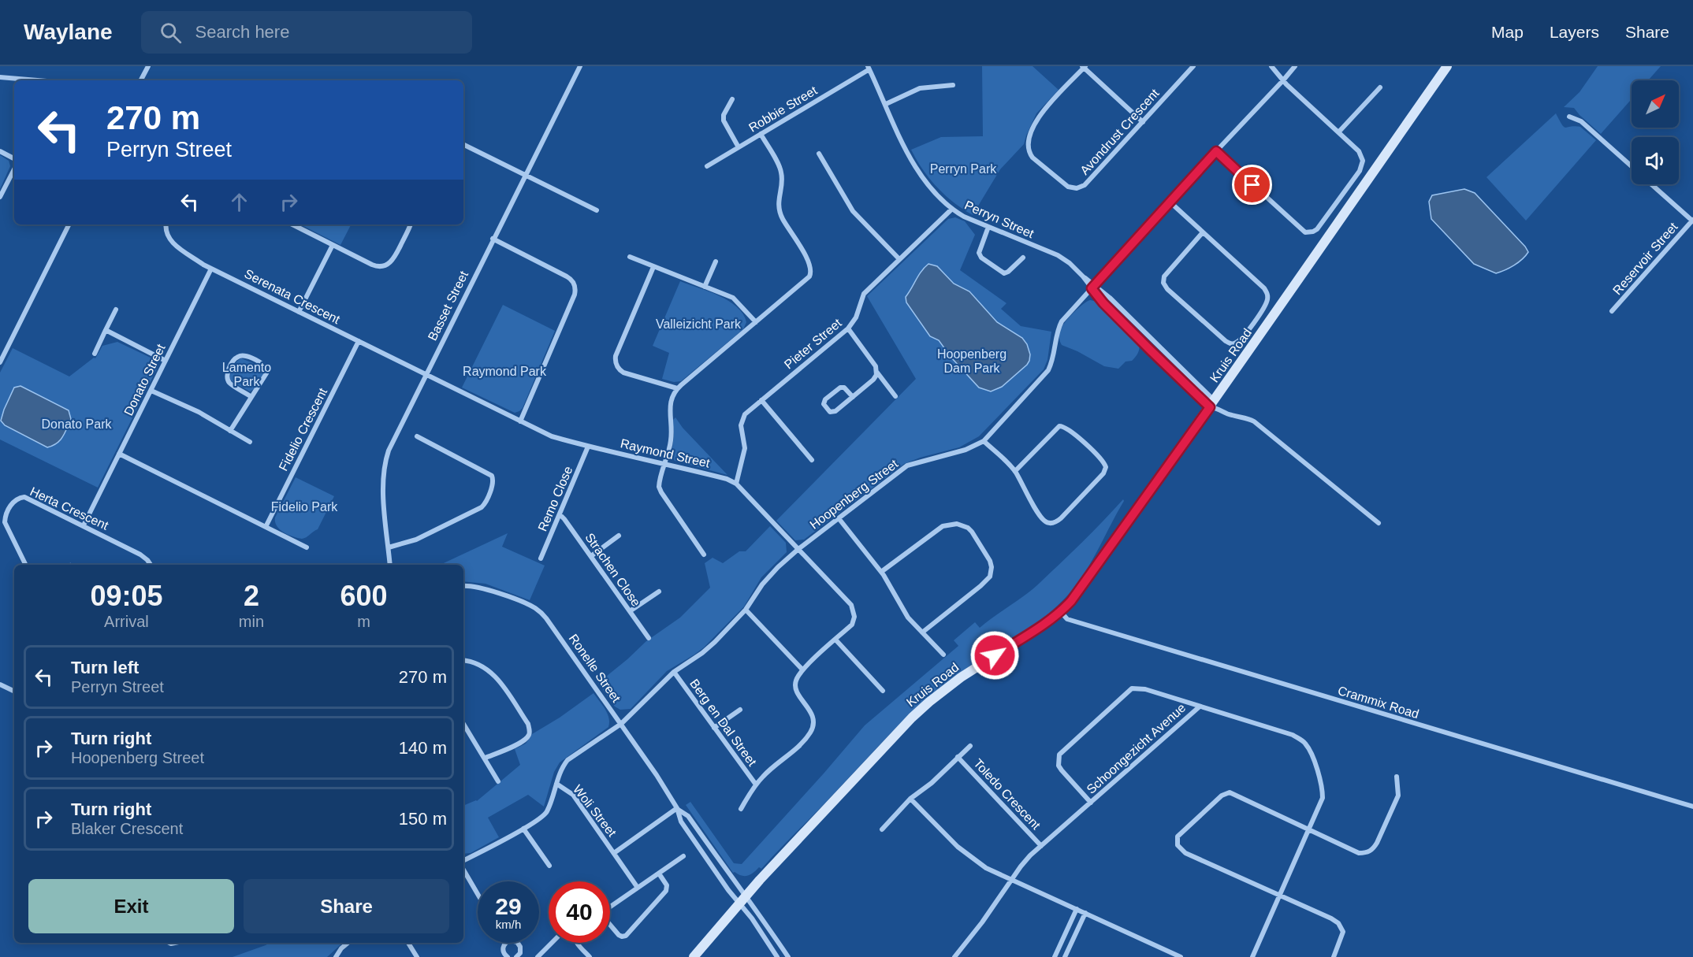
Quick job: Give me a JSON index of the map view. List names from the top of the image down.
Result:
{
  "streets": {
    "street": [
      "Robbie Street",
      "Avondrust Crescent",
      "Perryn Street",
      "Reservoir Street",
      "Serenata Crescent",
      "Basset Street",
      "Pieter Street",
      "Kruis Road",
      "Donato Street",
      "Fidelio Crescent",
      "Raymond Street",
      "Hoopenberg Street",
      "Remo Close",
      "Herta Crescent",
      "Strachen Close",
      "Ronelle Street",
      "Crammix Road",
      "Berg en Dal Street",
      "Schoongezicht Avenue",
      "Toledo Crescent",
      "Woli Street"
    ]
  },
  "crossings": [
    ["Robbie Street", "Perryn Street"],
    ["Perryn Street", "Pieter Street"],
    ["Perryn Street", "Kruis Road"],
    ["Perryn Street", "Hoopenberg Street"],
    ["Serenata Crescent", "Basset Street"],
    ["Serenata Crescent", "Donato Street"],
    ["Serenata Crescent", "Fidelio Crescent"],
    ["Serenata Crescent", "Raymond Street"],
    ["Basset Street", "Raymond Street"],
    ["Pieter Street", "Raymond Street"],
    ["Kruis Road", "Ronelle Street"],
    ["Kruis Road", "Crammix Road"],
    ["Donato Street", "Herta Crescent"],
    ["Raymond Street", "Hoopenberg Street"],
    ["Raymond Street", "Remo Close"],
    ["Hoopenberg Street", "Ronelle Street"],
    ["Hoopenberg Street", "Berg en Dal Street"],
    ["Hoopenberg Street", "Woli Street"],
    ["Remo Close", "Strachen Close"],
    ["Ronelle Street", "Woli Street"],
    ["Schoongezicht Avenue", "Toledo Crescent"]
  ],
  "parks": [
    "Perryn Park",
    "Valleizicht Park",
    "Hoopenberg Dam Park",
    "Lamento Park",
    "Raymond Park",
    "Donato Park",
    "Fidelio Park"
  ],
  "north": "top right",
  "page": {
    "header": "Waylane",
    "search": "Search here",
    "nav": ["Map", "Layers", "Share"],
    "turn": ["270 m", "Perryn Street"],
    "eta": [
      "09:05",
      "Arrival",
      "2",
      "min",
      "600",
      "m"
    ],
    "list": [
      {
        "name": "Turn left",
        "note": "Perryn Street",
        "value": "270 m"
      },
      {
        "name": "Turn right",
        "note": "Hoopenberg Street",
        "value": "140 m"
      },
      {
        "name": "Turn right",
        "note": "Blaker Crescent",
        "value": "150 m"
      }
    ],
    "buttons": ["Exit", "Share"],
    "speed": "29 km/h",
    "limit": "40"
  }
}
